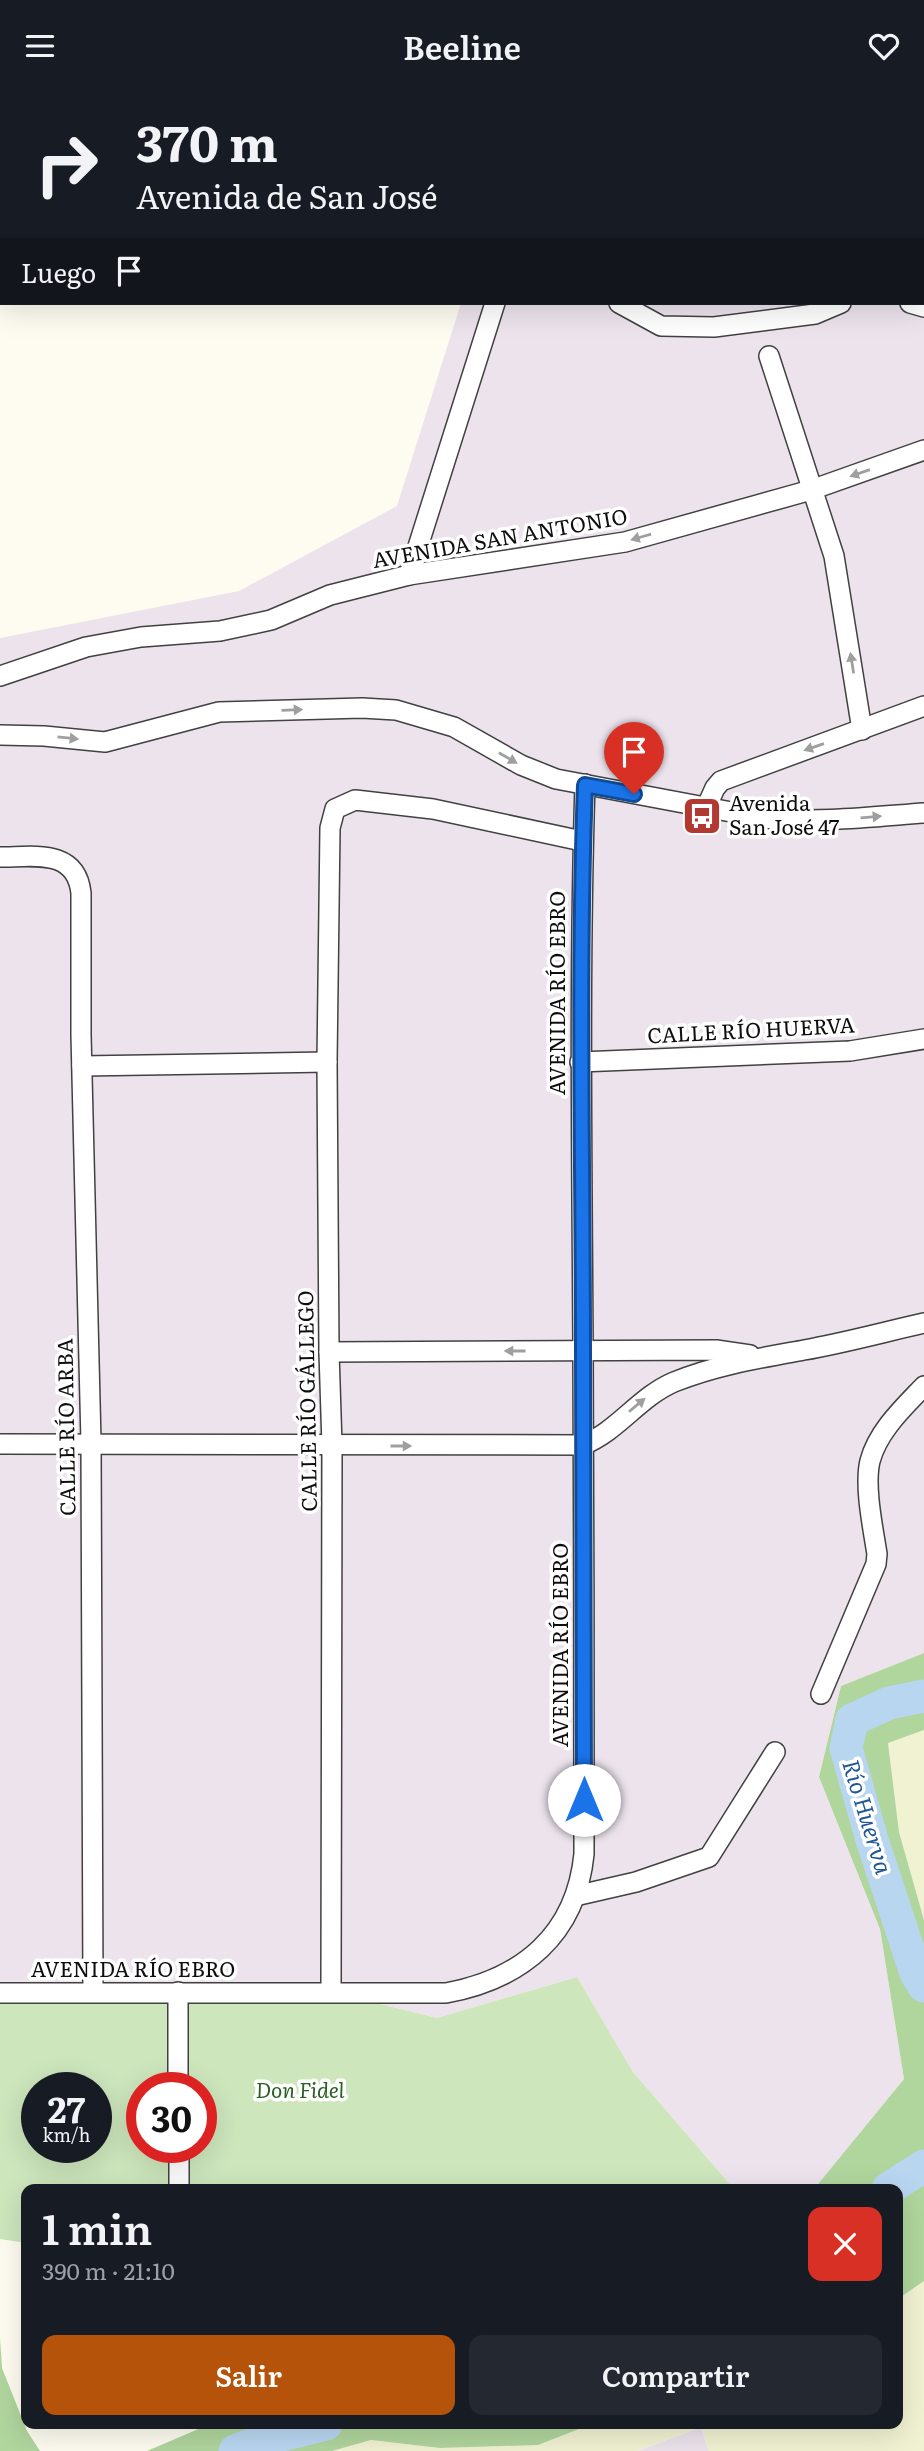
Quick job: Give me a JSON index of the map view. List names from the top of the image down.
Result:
{
  "streets": {
    "street": [
      "AVENIDA SAN ANTONIO",
      "AVENIDA RÍO EBRO",
      "CALLE RÍO HUERVA",
      "CALLE RÍO GÁLLEGO",
      "CALLE RÍO ARBA"
    ]
  },
  "crossings": [
    ["AVENIDA RÍO EBRO", "CALLE RÍO HUERVA"],
    ["AVENIDA RÍO EBRO", "CALLE RÍO GÁLLEGO"],
    ["AVENIDA RÍO EBRO", "CALLE RÍO ARBA"]
  ],
  "one_way": ["AVENIDA SAN ANTONIO"],
  "water": ["Río Huerva"],
  "parks": ["Don Fidel"],
  "places": {
    "bus stop": ["Avenida San José 47"]
  },
  "page": {
    "header": "Beeline",
    "turn": ["370 m", "Avenida de San José"],
    "then": "Luego",
    "speed": "27 km/h",
    "limit": "30",
    "heading": ["1 min", "390 m · 21:10"],
    "buttons": ["Salir", "Compartir"]
  }
}
